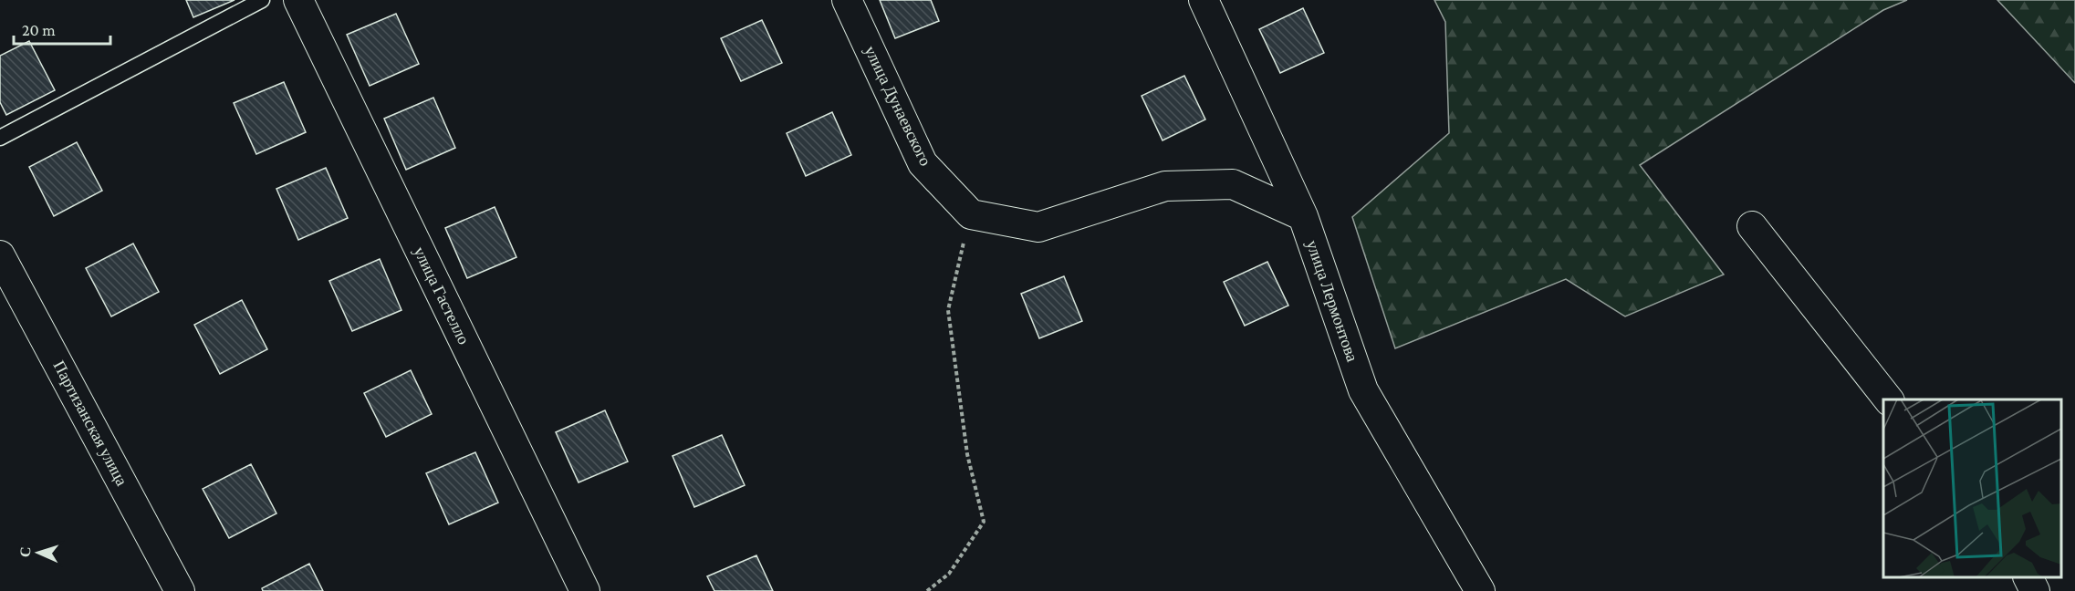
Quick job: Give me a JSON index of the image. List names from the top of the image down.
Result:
{
  "streets": {
    "street": [
      "улица Дунаевского",
      "улица Гастелло",
      "улица Лермонтова",
      "Партизанская улица"
    ]
  },
  "scale_bar": "20 m",
  "north": "left"
}
